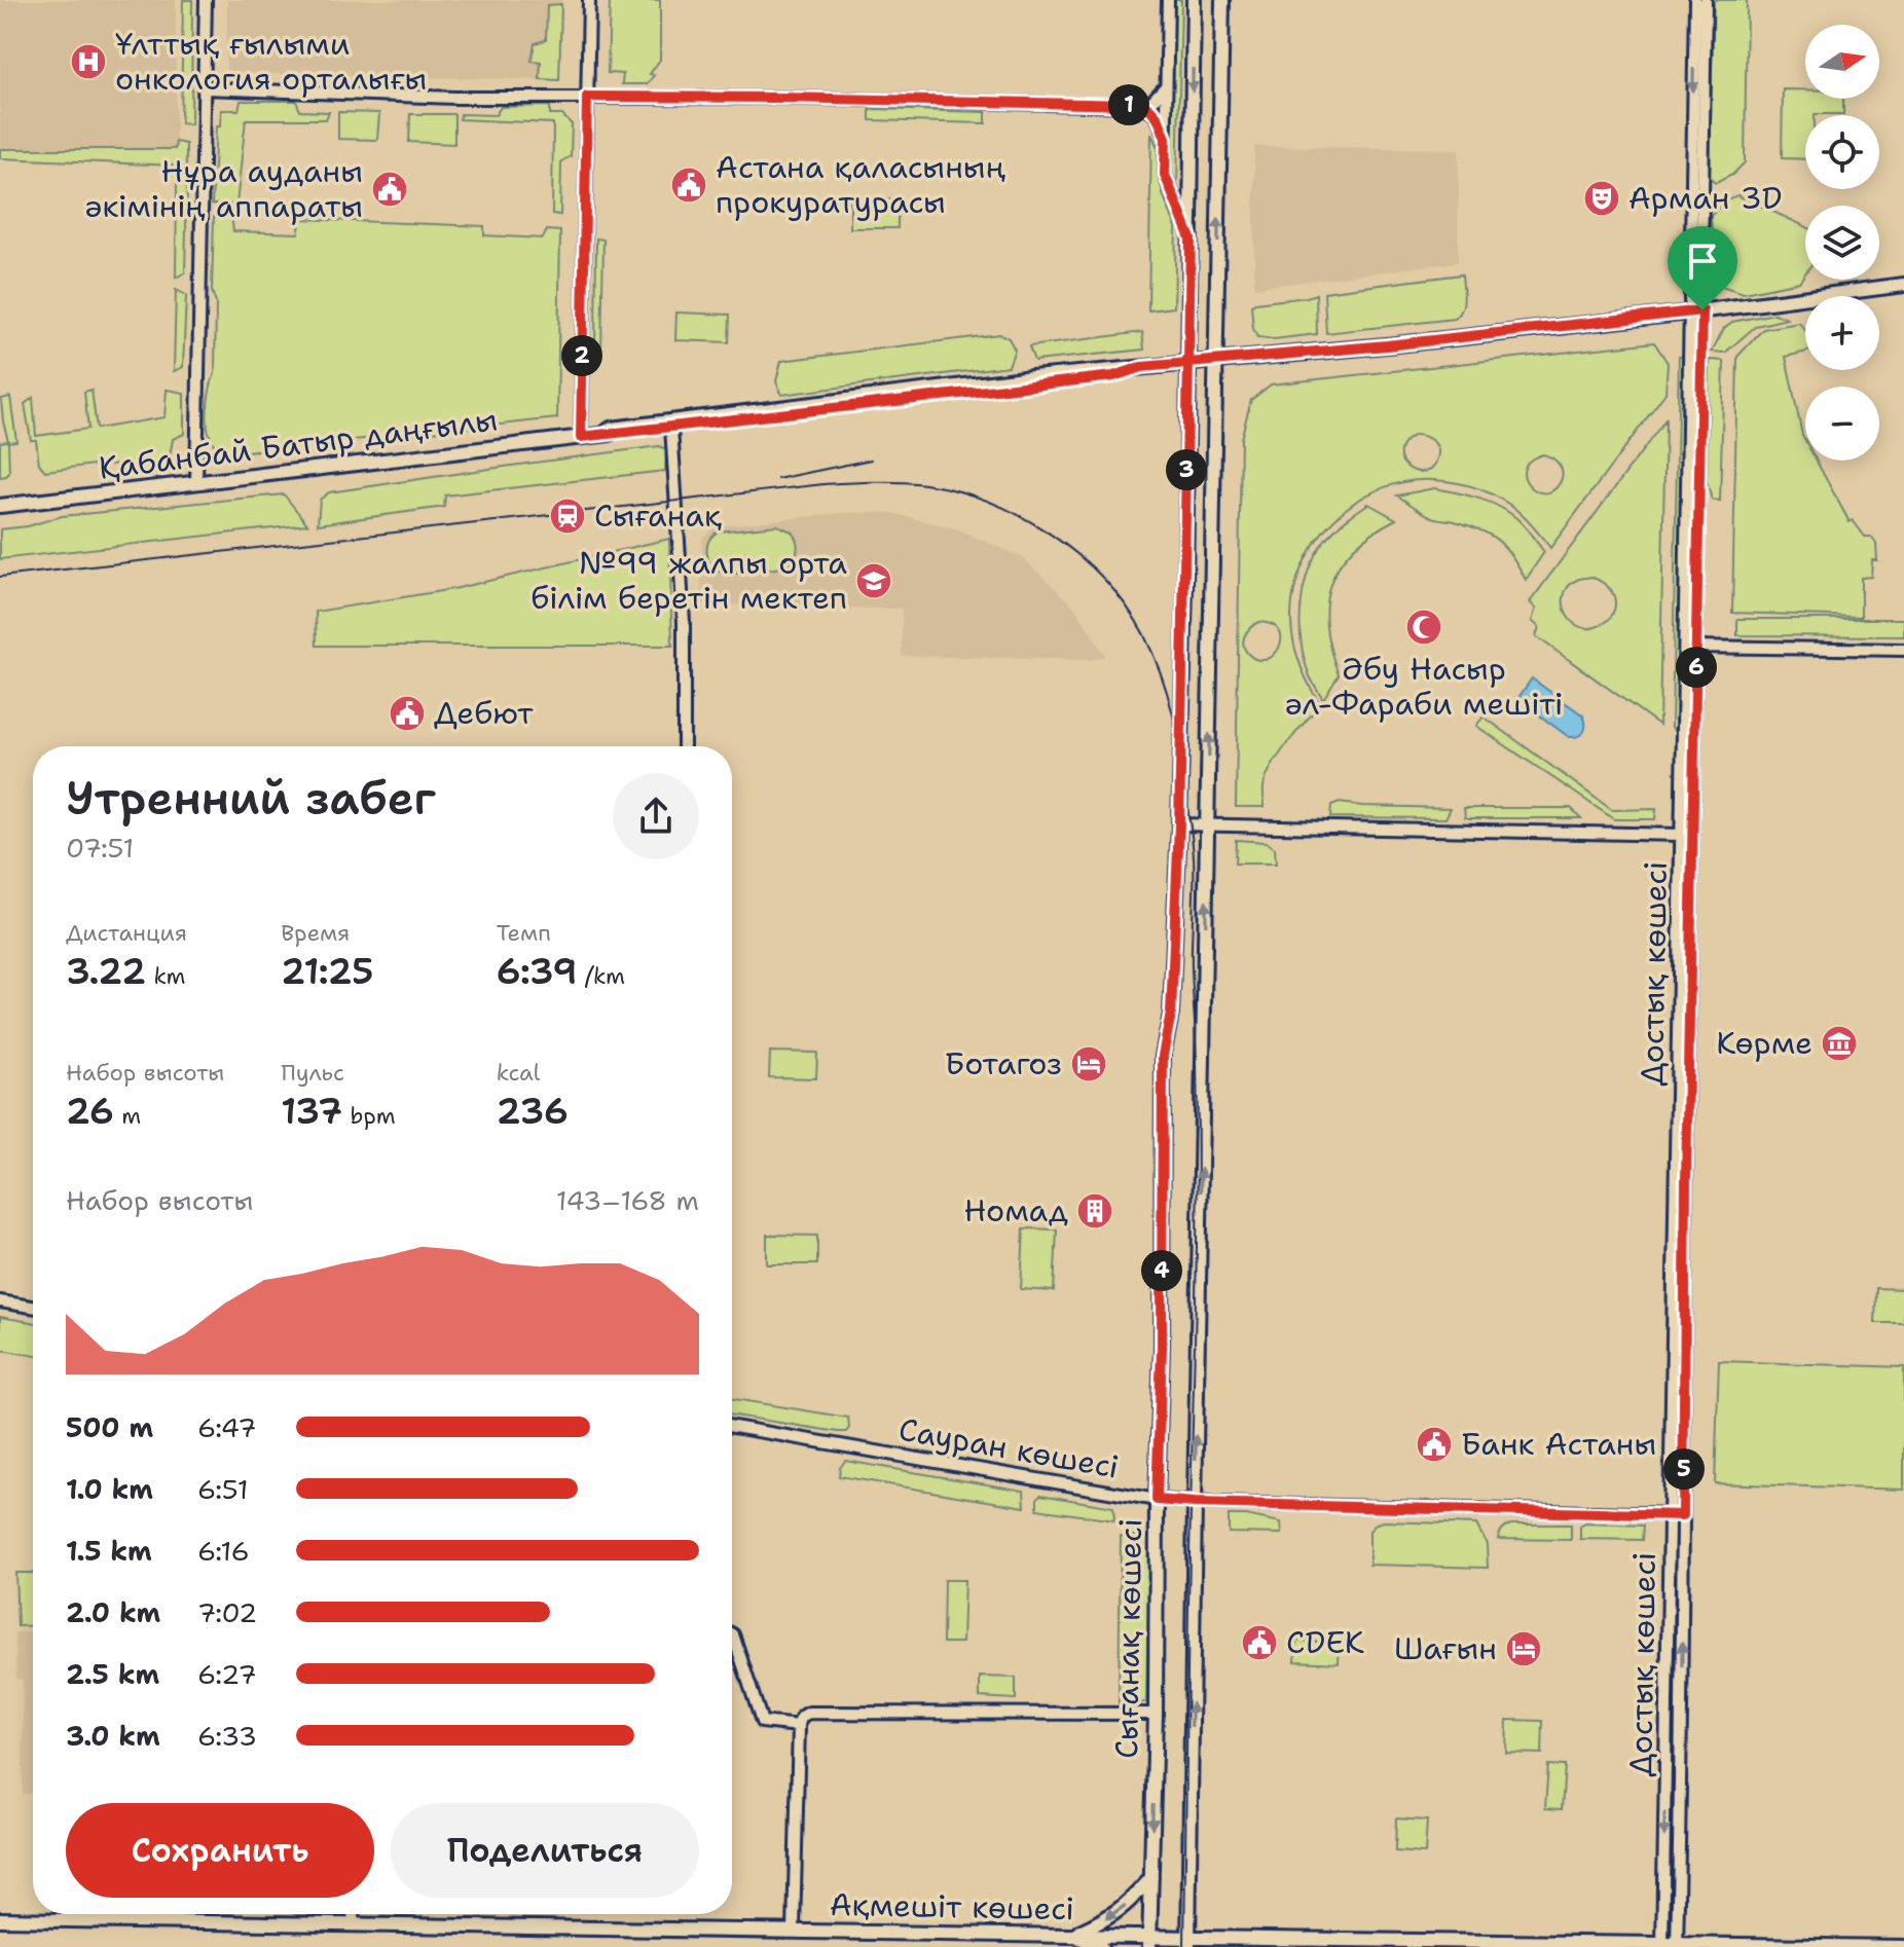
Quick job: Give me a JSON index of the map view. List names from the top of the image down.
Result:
{
  "streets": {
    "main road": ["Қабанбай Батыр даңғылы", "Сығанақ көшесі", "Ақмешіт көшесі"],
    "street": ["Достық көшесі", "Сауран көшесі"]
  },
  "crossings": [
    ["Қабанбай Батыр даңғылы", "Достық көшесі"],
    ["Қабанбай Батыр даңғылы", "Сығанақ көшесі"],
    ["Достық көшесі", "Сауран көшесі"],
    ["Достық көшесі", "Ақмешіт көшесі"],
    ["Сауран көшесі", "Сығанақ көшесі"],
    ["Сығанақ көшесі", "Ақмешіт көшесі"]
  ],
  "places": {
    "hospital": ["Ұлттық ғылыми онкология орталығы"],
    "public building": [
      "Астана қаласының прокуратурасы",
      "Нұра ауданы әкімінің аппараты",
      "Дебют",
      "Банк Астаны",
      "CDEK"
    ],
    "theatre": ["Арман 3D"],
    "station": ["Сығанақ"],
    "school or university": ["№99 жалпы орта білім беретін мектеп"],
    "mosque": ["Әбу Насыр әл-Фараби мешіті"],
    "museum": ["Көрме"],
    "hotel": ["Ботагоз", "Шағын"],
    "building": ["Номад"]
  },
  "north": "right",
  "page": {
    "map_buttons": ["+", "−"],
    "pins": [
      "1",
      "2",
      "3",
      "6",
      "4",
      "5"
    ],
    "heading": ["Утренний забег", "07:51"],
    "stats": [
      ["Дистанция", "3.22 km"],
      ["Время", "21:25"],
      ["Темп", "6:39 /km"],
      ["Набор высоты", "26 m"],
      ["Пульс", "137 bpm"],
      ["kcal", "236"]
    ],
    "chart": ["Набор высоты", "143–168 m"],
    "list": [
      {
        "name": "500 m",
        "note": "6:47"
      },
      {
        "name": "1.0 km",
        "note": "6:51"
      },
      {
        "name": "1.5 km",
        "note": "6:16"
      },
      {
        "name": "2.0 km",
        "note": "7:02"
      },
      {
        "name": "2.5 km",
        "note": "6:27"
      },
      {
        "name": "3.0 km",
        "note": "6:33"
      }
    ],
    "buttons": ["Сохранить", "Поделиться"]
  }
}
